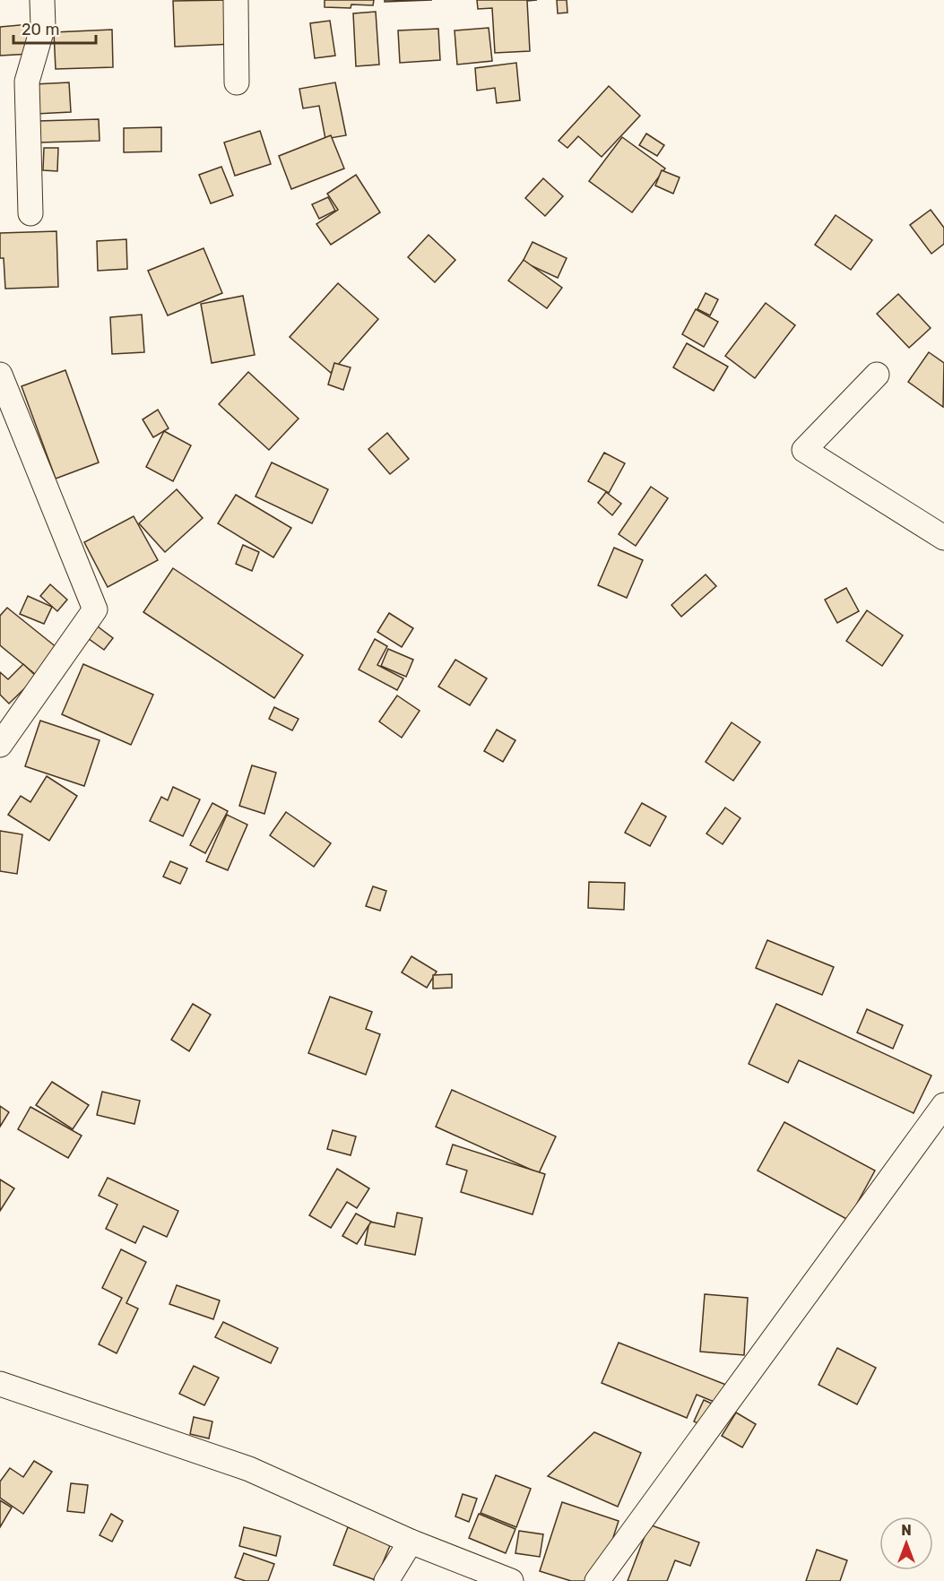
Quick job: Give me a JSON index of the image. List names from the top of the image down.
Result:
{
  "scale_bar": "20 m",
  "north": "top"
}
